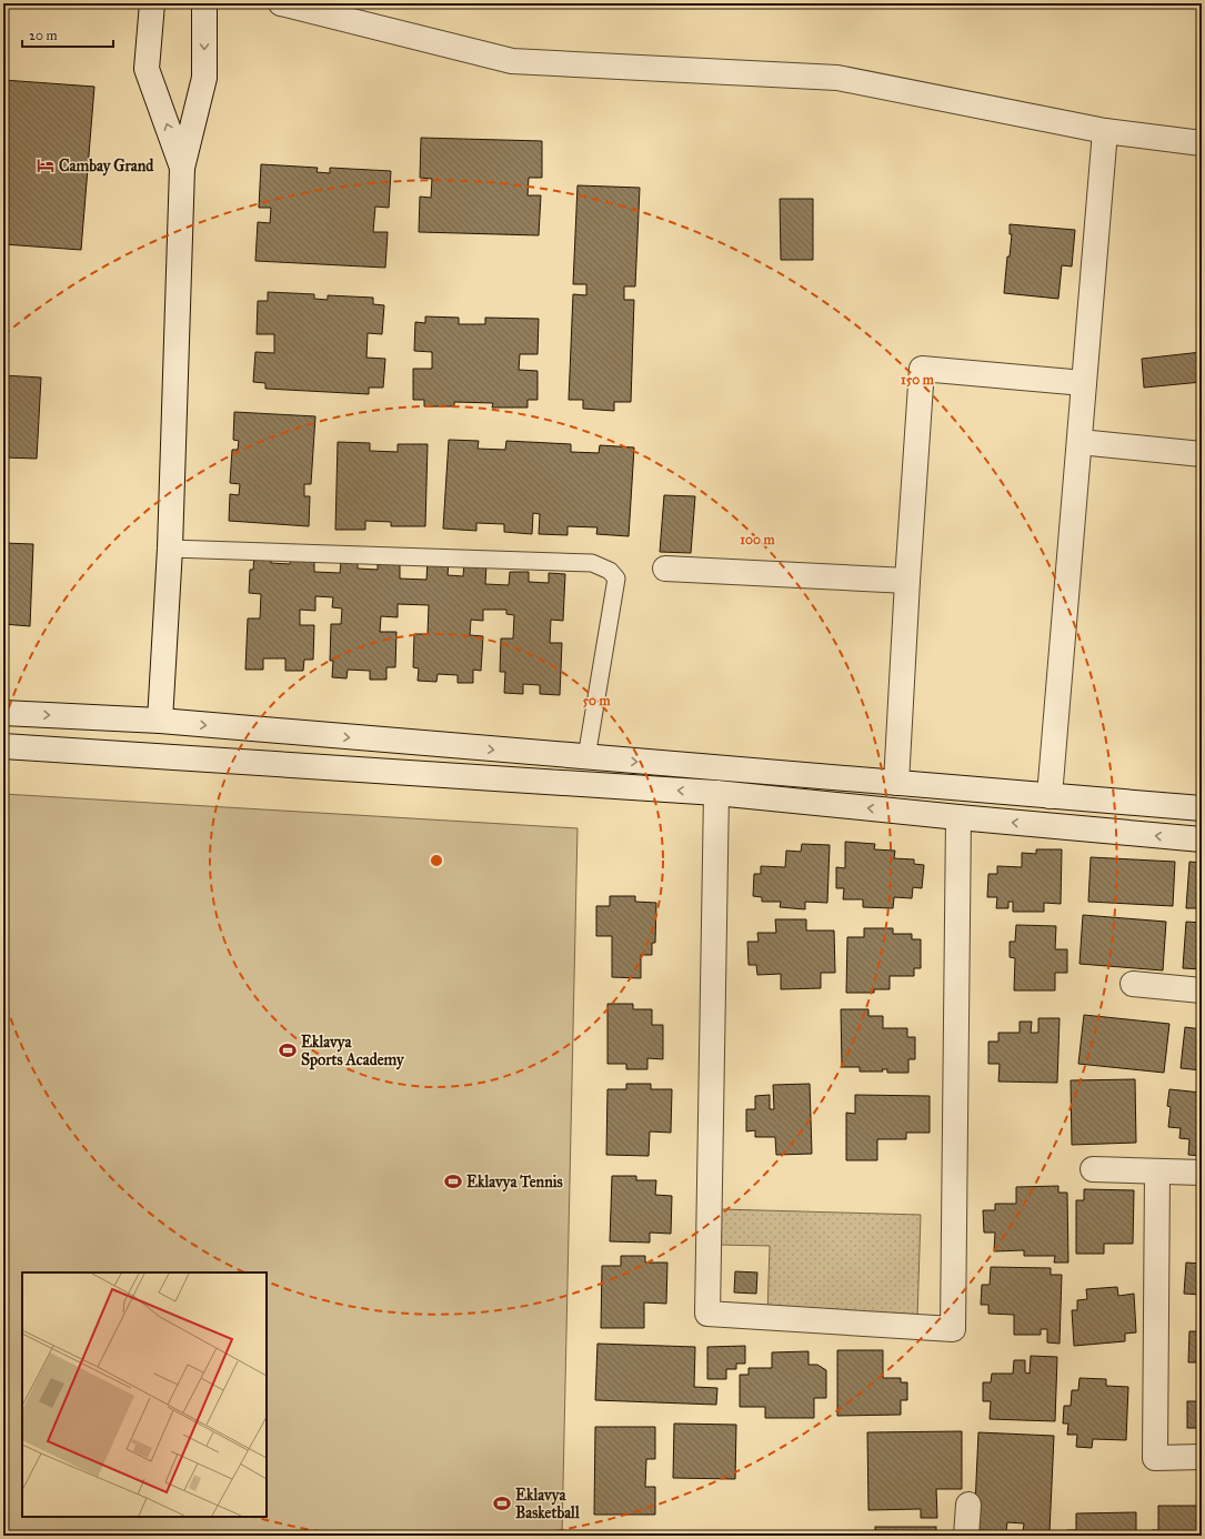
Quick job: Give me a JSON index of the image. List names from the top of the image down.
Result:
{
  "places": {
    "hotel": ["Cambay Grand"],
    "sports": ["Eklavya Sports Academy", "Eklavya Tennis", "Eklavya Basketball"]
  },
  "scale_bar": "20 m",
  "rings": ["150 m", "100 m", "50 m"]
}
